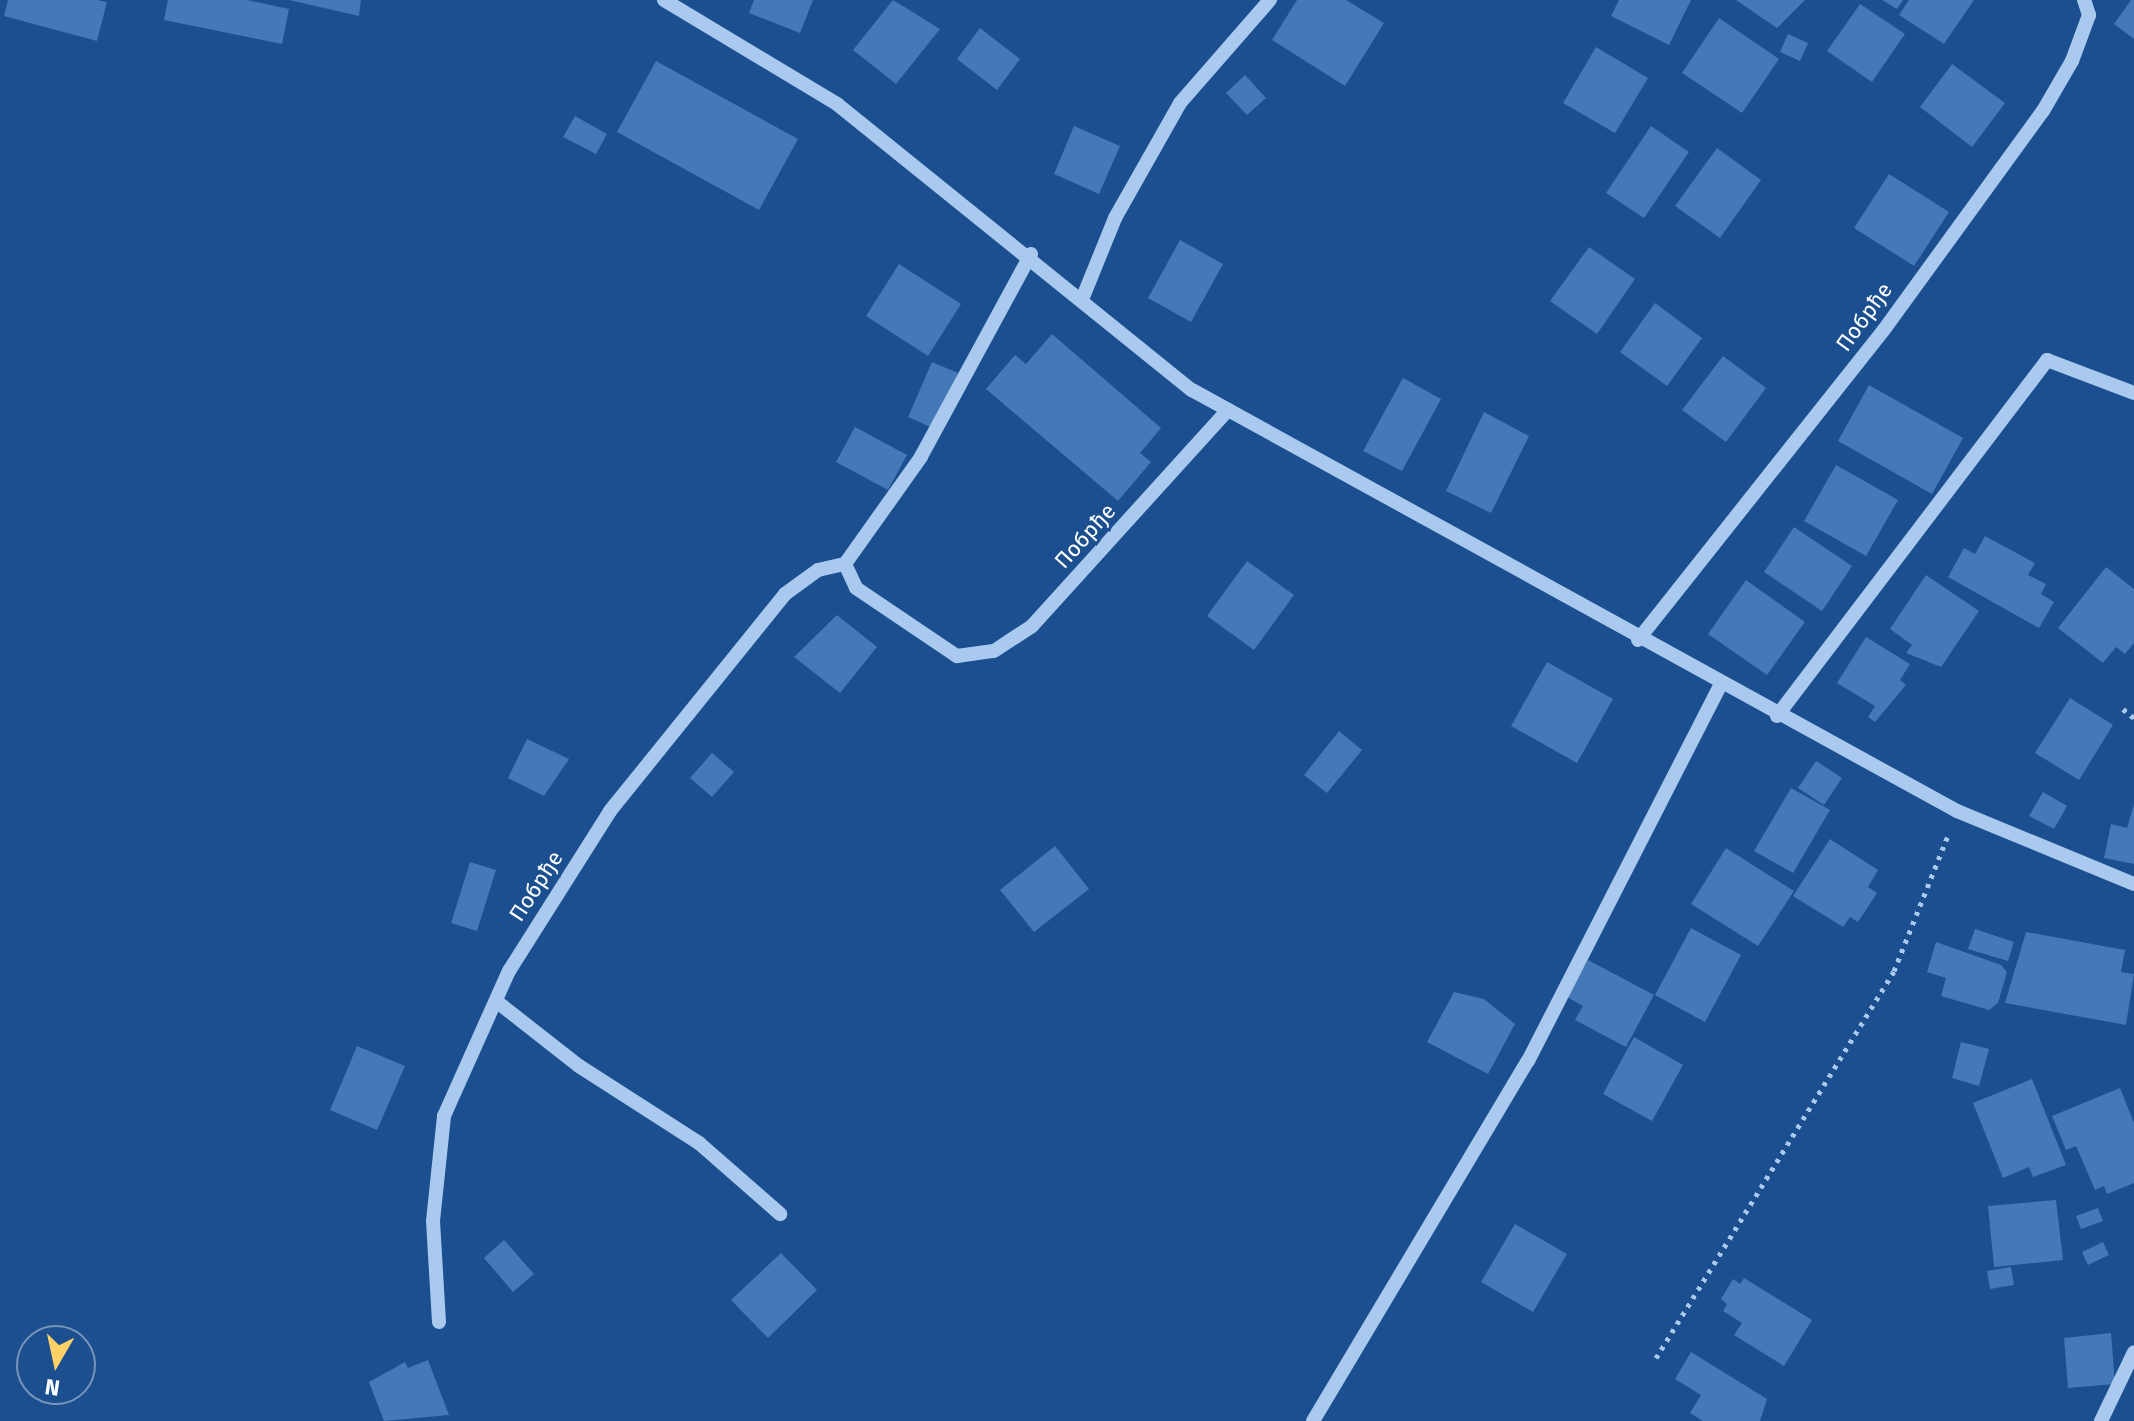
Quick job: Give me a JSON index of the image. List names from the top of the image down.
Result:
{
  "streets": {
    "street": ["Побрђе"]
  },
  "north": "bottom"
}
